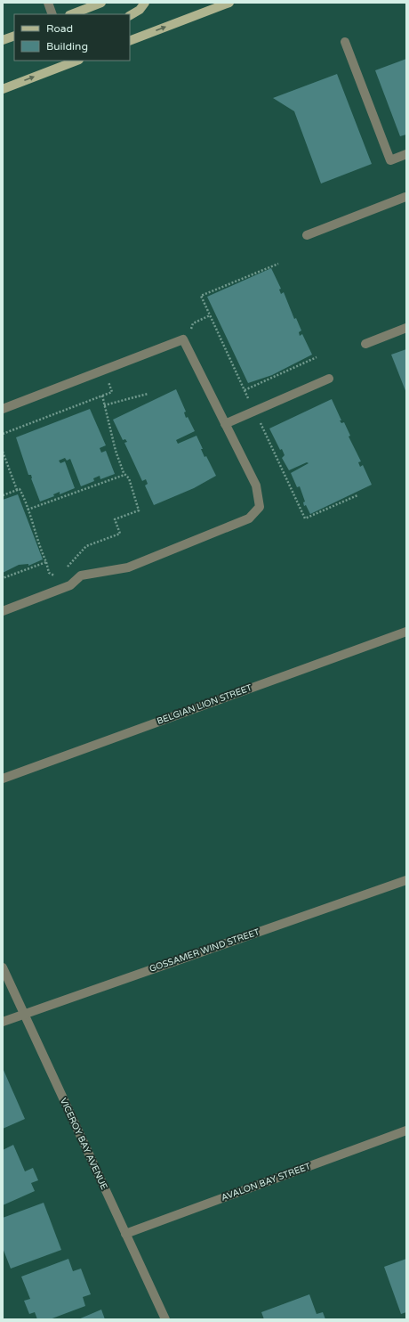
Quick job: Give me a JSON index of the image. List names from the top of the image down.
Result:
{
  "streets": {
    "street": [
      "BELGIAN LION STREET",
      "GOSSAMER WIND STREET",
      "VICEROY BAY AVENUE",
      "AVALON BAY STREET"
    ]
  },
  "crossings": [
    ["GOSSAMER WIND STREET", "VICEROY BAY AVENUE"],
    ["VICEROY BAY AVENUE", "AVALON BAY STREET"]
  ],
  "legend": ["Road", "Building"]
}
